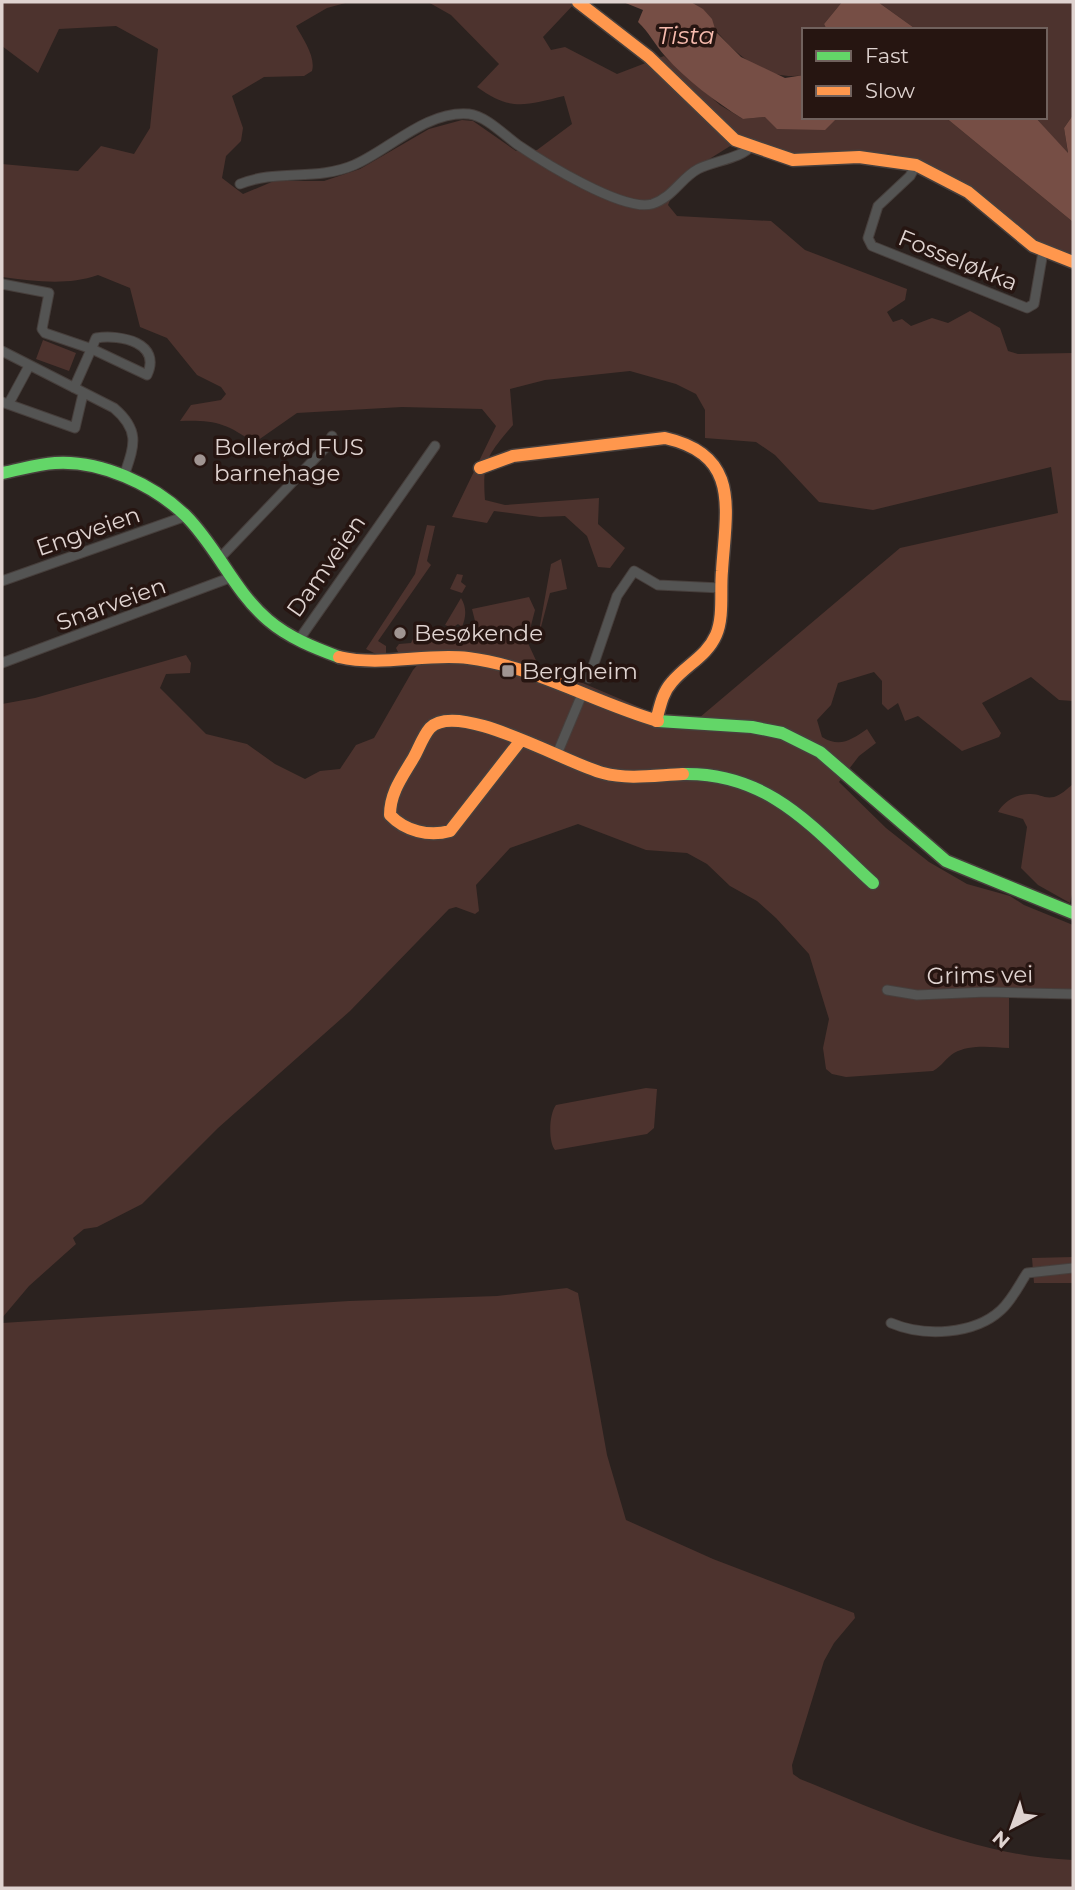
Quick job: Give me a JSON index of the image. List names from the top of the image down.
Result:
{
  "streets": {
    "street": [
      "Fosseløkka",
      "Engveien",
      "Damveien",
      "Snarveien",
      "Grims vei"
    ]
  },
  "water": ["Tista"],
  "places": {
    "other": ["Bollerød FUS barnehage", "Besøkende"],
    "transit": ["Bergheim"]
  },
  "legend": ["Fast", "Slow"],
  "north": "bottom left"
}
